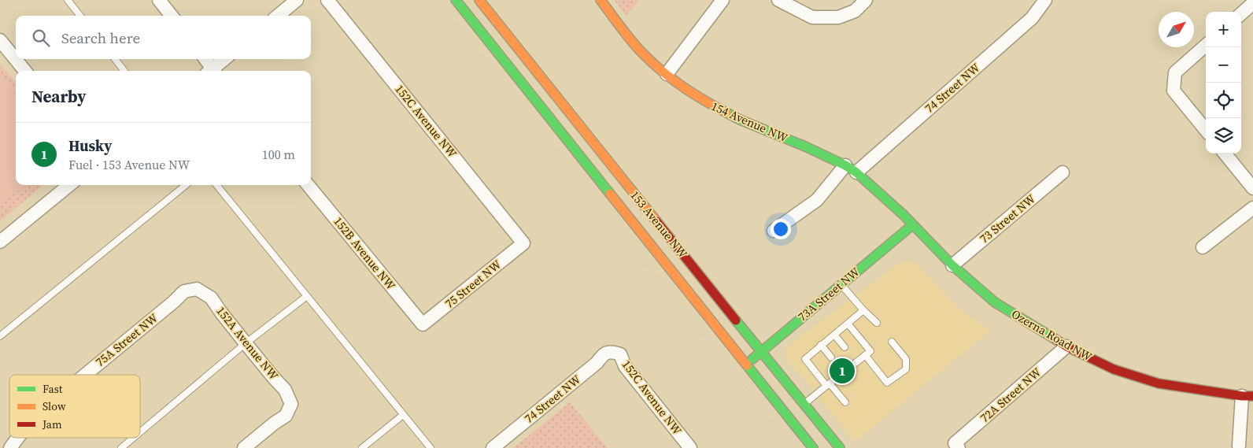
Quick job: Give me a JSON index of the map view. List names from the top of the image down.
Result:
{
  "streets": {
    "main road": [
      "154 Avenue NW",
      "153 Avenue NW",
      "73A Street NW",
      "Ozerna Road NW"
    ],
    "street": [
      "74 Street NW",
      "152C Avenue NW",
      "73 Street NW",
      "152B Avenue NW",
      "75 Street NW",
      "75A Street NW",
      "152A Avenue NW",
      "72A Street NW"
    ]
  },
  "crossings": [
    ["74 Street NW", "152C Avenue NW"],
    ["74 Street NW", "154 Avenue NW"],
    ["152C Avenue NW", "75 Street NW"],
    ["154 Avenue NW", "73A Street NW"],
    ["154 Avenue NW", "Ozerna Road NW"],
    ["73 Street NW", "Ozerna Road NW"],
    ["153 Avenue NW", "73A Street NW"],
    ["152B Avenue NW", "75 Street NW"],
    ["73A Street NW", "Ozerna Road NW"],
    ["Ozerna Road NW", "72A Street NW"],
    ["75A Street NW", "152A Avenue NW"]
  ],
  "legend": ["Fast", "Slow", "Jam"],
  "north": "top right",
  "page": {
    "map_buttons": ["+", "−"],
    "search": "Search here",
    "heading": "Nearby",
    "list": [
      {
        "mark": "1",
        "name": "Husky",
        "note": "Fuel · 153 Avenue NW",
        "value": "100 m"
      }
    ],
    "pins": "1"
  }
}
